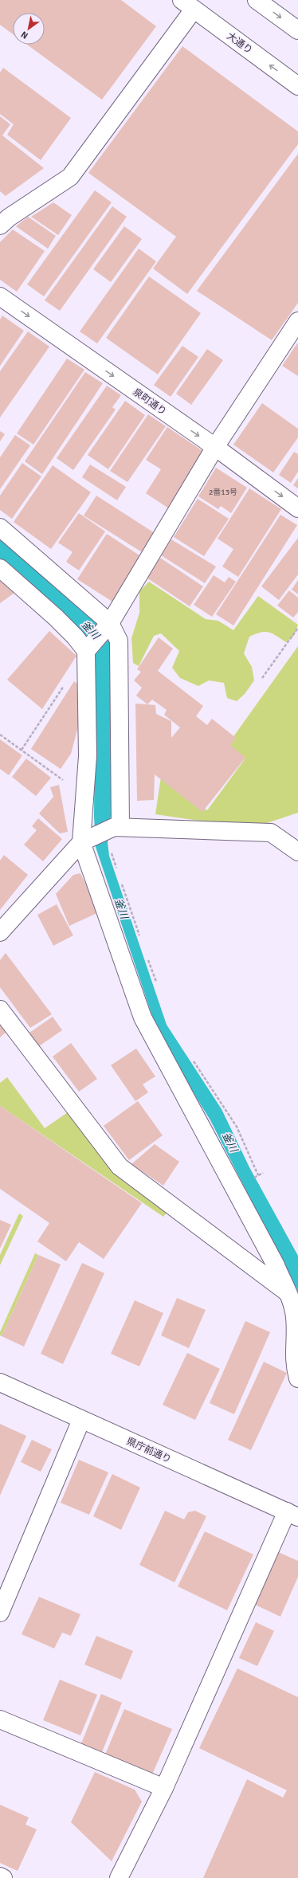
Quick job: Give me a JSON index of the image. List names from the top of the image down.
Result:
{
  "streets": {
    "street": ["大通り", "泉町通り", "県庁前通り"]
  },
  "one_way": ["泉町通り"],
  "water": ["釜川"],
  "house_numbers": ["2番13号"],
  "north": "bottom left"
}
